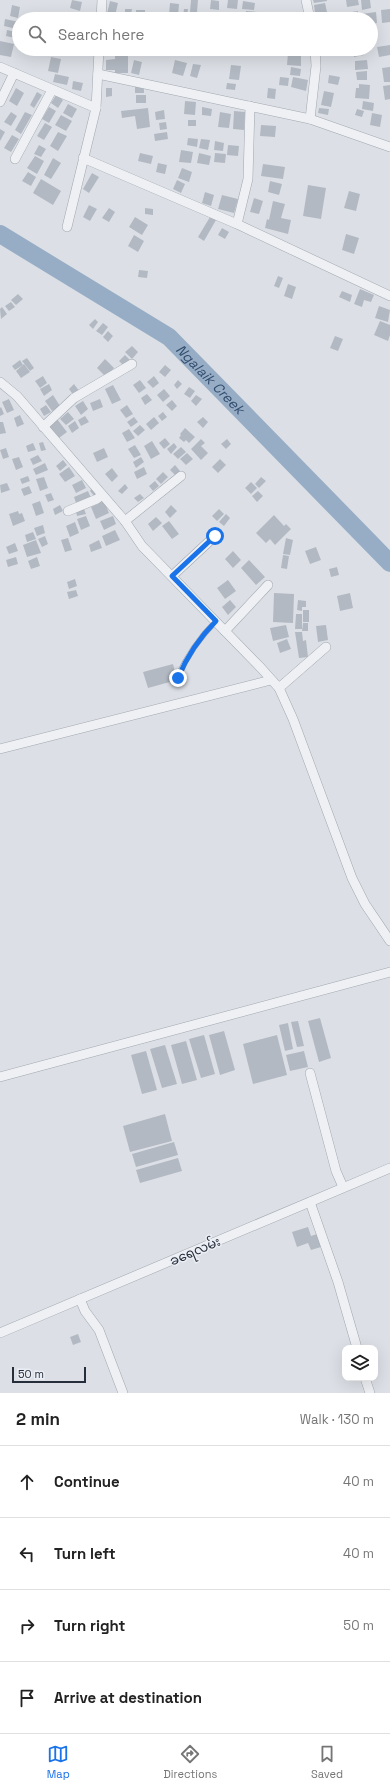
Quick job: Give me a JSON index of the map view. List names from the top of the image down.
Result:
{
  "streets": {
    "street": ["ခရေလမ်း"]
  },
  "water": ["Ngalaik Creek"],
  "scale_bar": "50 m",
  "page": {
    "search": "Search here",
    "scale": "50 m",
    "heading": ["2 min", "Walk · 130 m"],
    "list": [
      ["Continue", "40 m"],
      ["Turn left", "40 m"],
      ["Turn right", "50 m"],
      "Arrive at destination"
    ],
    "nav": ["Map", "Directions", "Saved"]
  }
}
